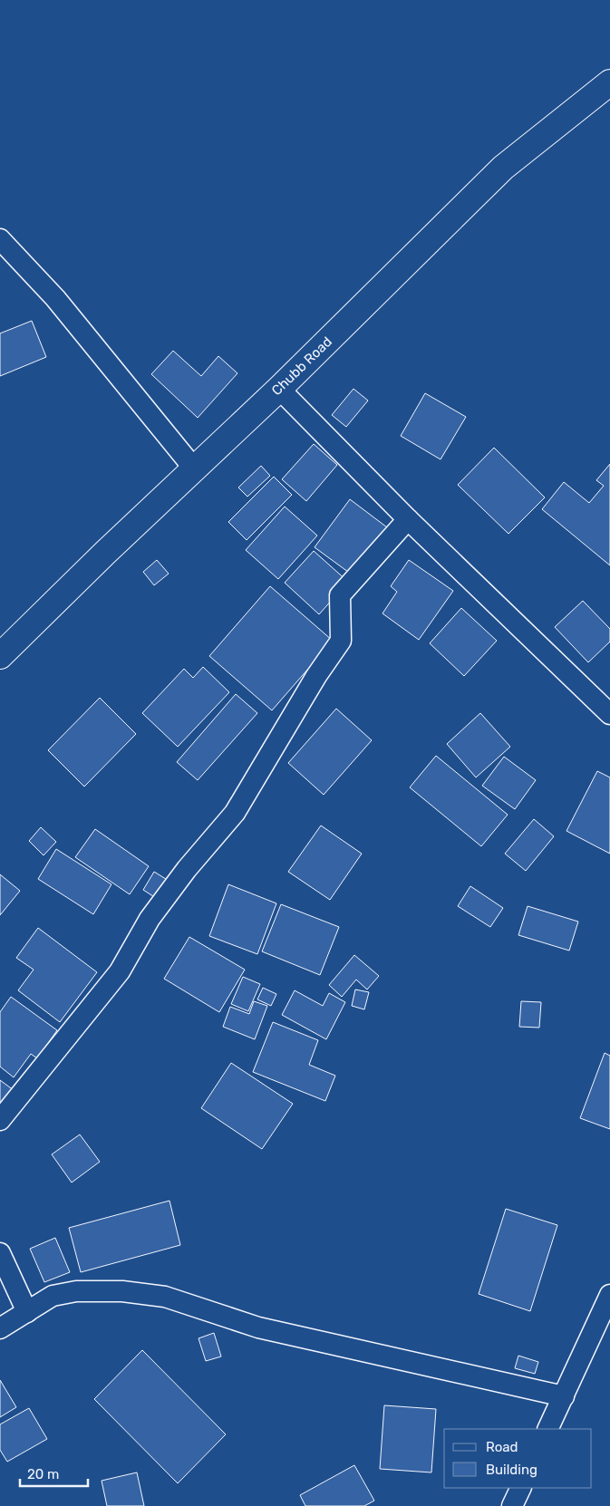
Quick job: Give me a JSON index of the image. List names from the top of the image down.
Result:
{
  "streets": {
    "street": ["Chubb Road"]
  },
  "legend": ["Road", "Building"],
  "scale_bar": "20 m"
}
